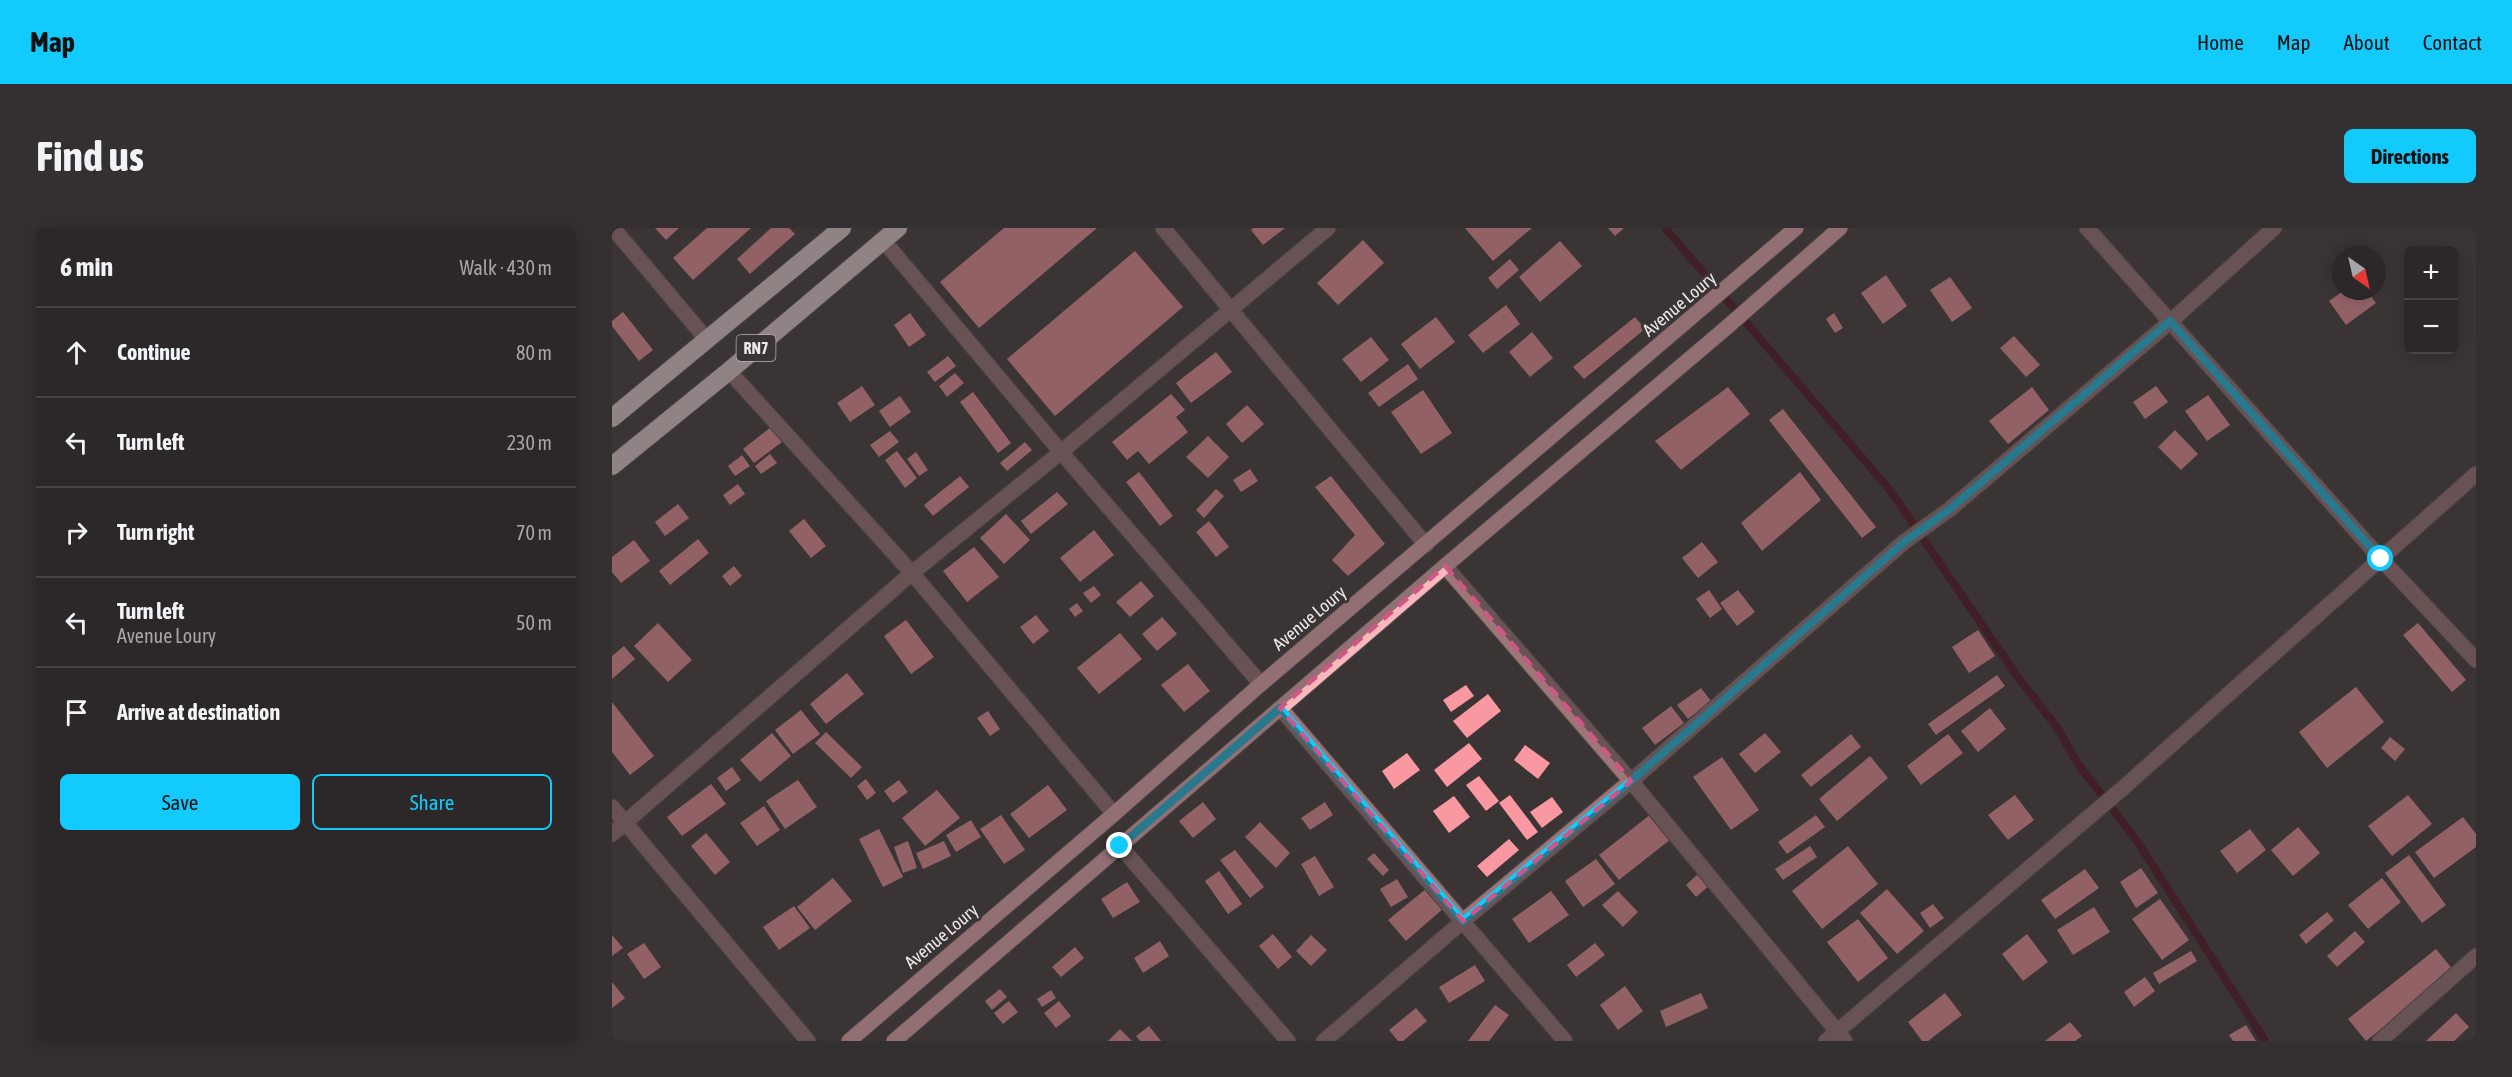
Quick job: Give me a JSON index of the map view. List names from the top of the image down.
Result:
{
  "streets": {
    "highway": ["RN7"],
    "main road": ["Avenue Loury"]
  },
  "north": "bottom right",
  "page": {
    "header": "Map",
    "nav": [
      "Home",
      "Map",
      "About",
      "Contact"
    ],
    "buttons": [
      "Directions",
      ["Save", "Share"]
    ],
    "title": "Find us",
    "heading": ["6 min", "Walk · 430 m"],
    "map_buttons": ["+", "−"],
    "list": [
      ["Continue", "80 m"],
      ["Turn left", "230 m"],
      ["Turn right", "70 m"],
      ["Turn left", "Avenue Loury", "50 m"],
      "Arrive at destination"
    ]
  }
}
